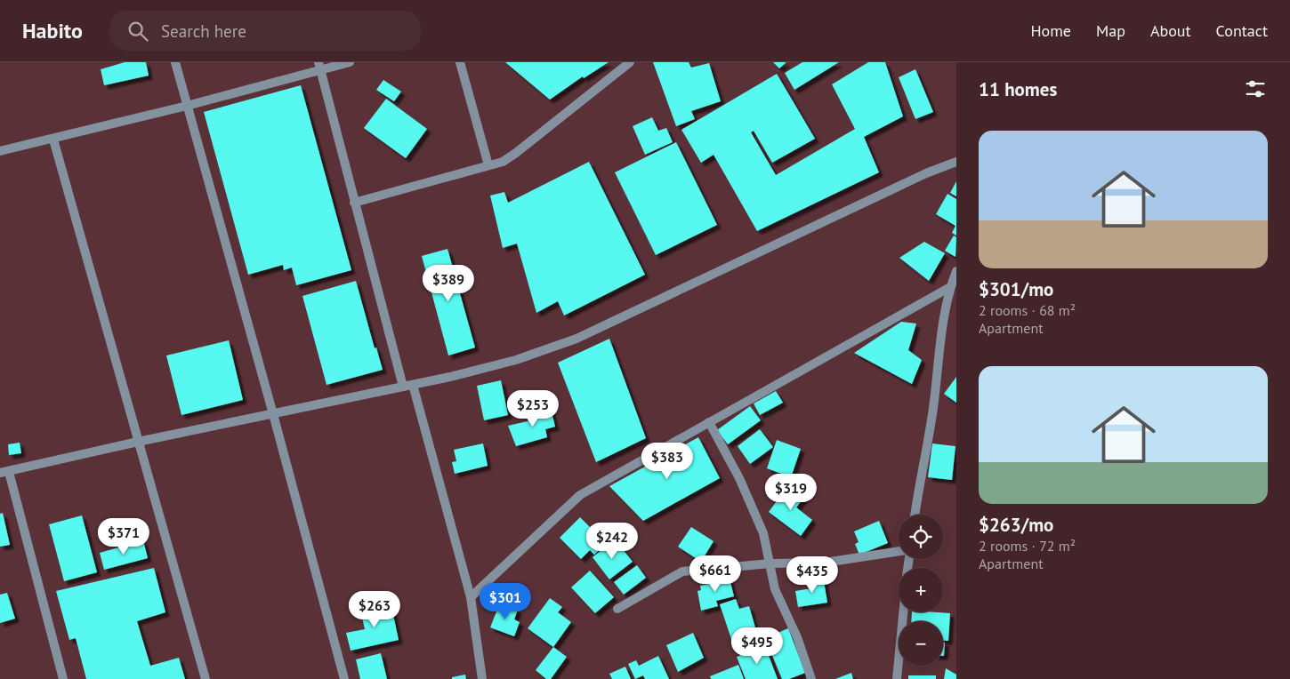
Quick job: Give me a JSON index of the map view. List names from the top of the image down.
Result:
{
  "page": {
    "header": "Habito",
    "search": "Search here",
    "nav": [
      "Home",
      "Map",
      "About",
      "Contact"
    ],
    "heading": "11 homes",
    "list": [
      {
        "name": "$301/mo",
        "note": "2 rooms · 68 m² · Apartment"
      },
      {
        "name": "$263/mo",
        "note": "2 rooms · 72 m² · Apartment"
      }
    ],
    "price": [
      "$389",
      "$253",
      "$383",
      "$319",
      "$371",
      "$242",
      "$661",
      "$435",
      "$301",
      "$263",
      "$495"
    ],
    "map_buttons": ["+", "−"]
  }
}
